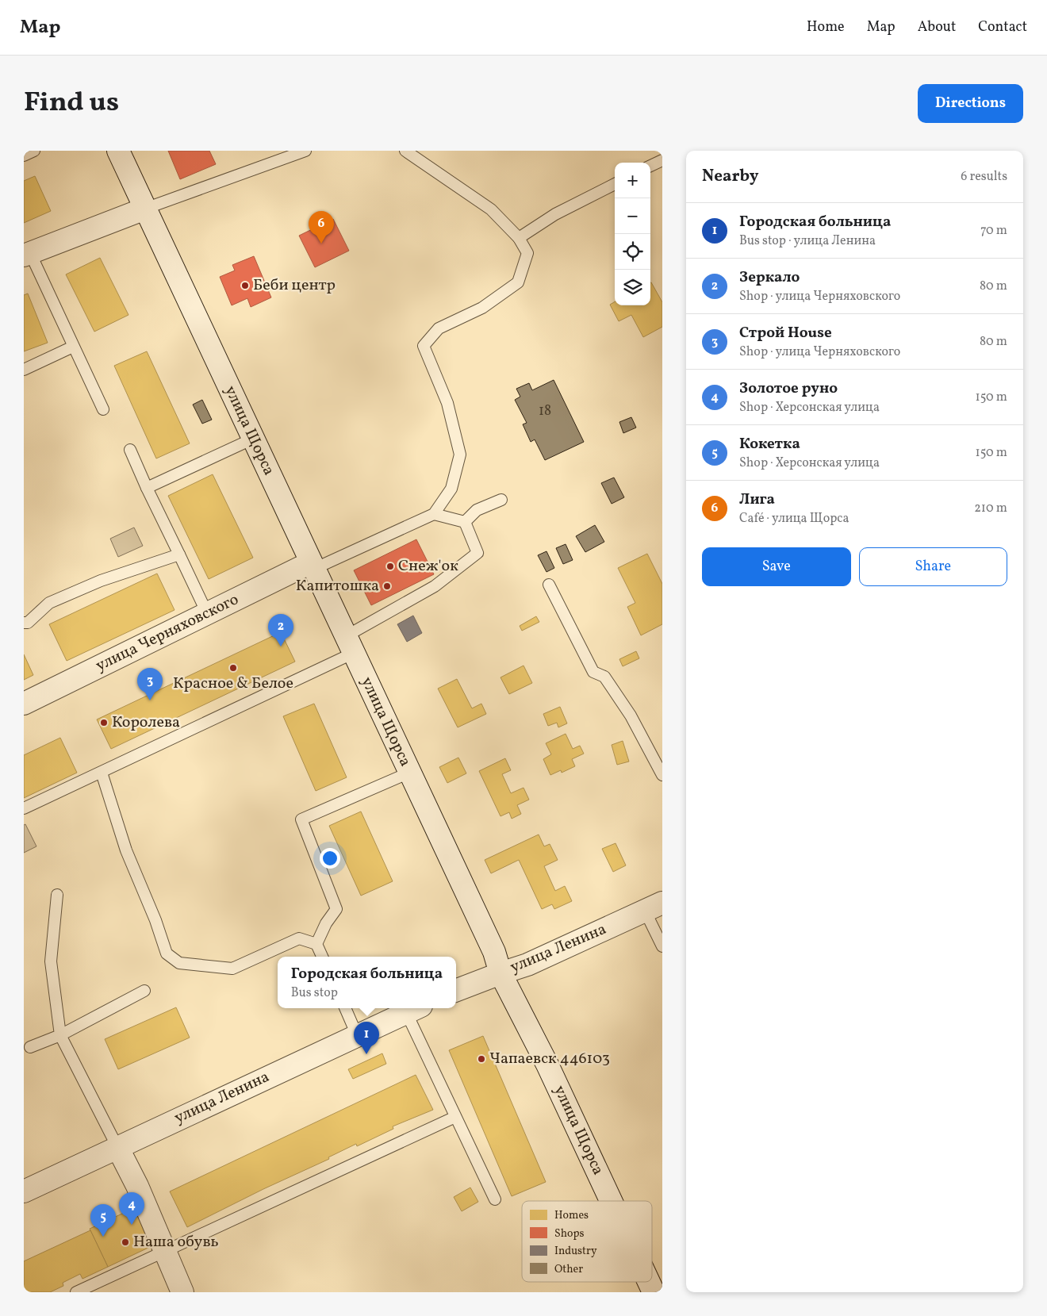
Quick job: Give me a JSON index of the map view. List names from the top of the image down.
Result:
{
  "streets": {
    "street": ["улица Щорса", "улица Черняховского", "улица Ленина"]
  },
  "crossings": [
    ["улица Щорса", "улица Черняховского"],
    ["улица Щорса", "улица Ленина"]
  ],
  "places": [
    "Беби центр",
    "Снеж'ок",
    "Капитошка",
    "Красное & Белое",
    "Королева",
    "Чапаевск 446103",
    "Наша обувь"
  ],
  "house_numbers": ["18"],
  "legend": [
    "Homes",
    "Shops",
    "Industry",
    "Other"
  ],
  "page": {
    "header": "Map",
    "nav": [
      "Home",
      "Map",
      "About",
      "Contact"
    ],
    "title": "Find us",
    "buttons": [
      "Directions",
      ["Save", "Share"]
    ],
    "heading": ["Nearby", "6 results"],
    "map_buttons": ["+", "−"],
    "list": [
      {
        "mark": "1",
        "name": "Городская больница",
        "note": "Bus stop · улица Ленина",
        "value": "70 m"
      },
      {
        "mark": "2",
        "name": "Зеркало",
        "note": "Shop · улица Черняховского",
        "value": "80 m"
      },
      {
        "mark": "3",
        "name": "Строй House",
        "note": "Shop · улица Черняховского",
        "value": "80 m"
      },
      {
        "mark": "4",
        "name": "Золотое руно",
        "note": "Shop · Херсонская улица",
        "value": "150 m"
      },
      {
        "mark": "5",
        "name": "Кокетка",
        "note": "Shop · Херсонская улица",
        "value": "150 m"
      },
      {
        "mark": "6",
        "name": "Лига",
        "note": "Café · улица Щорса",
        "value": "210 m"
      }
    ],
    "pins": [
      "6",
      "2",
      "3",
      "1",
      "4",
      "5"
    ],
    "popup": ["Городская больница", "Bus stop"]
  }
}
